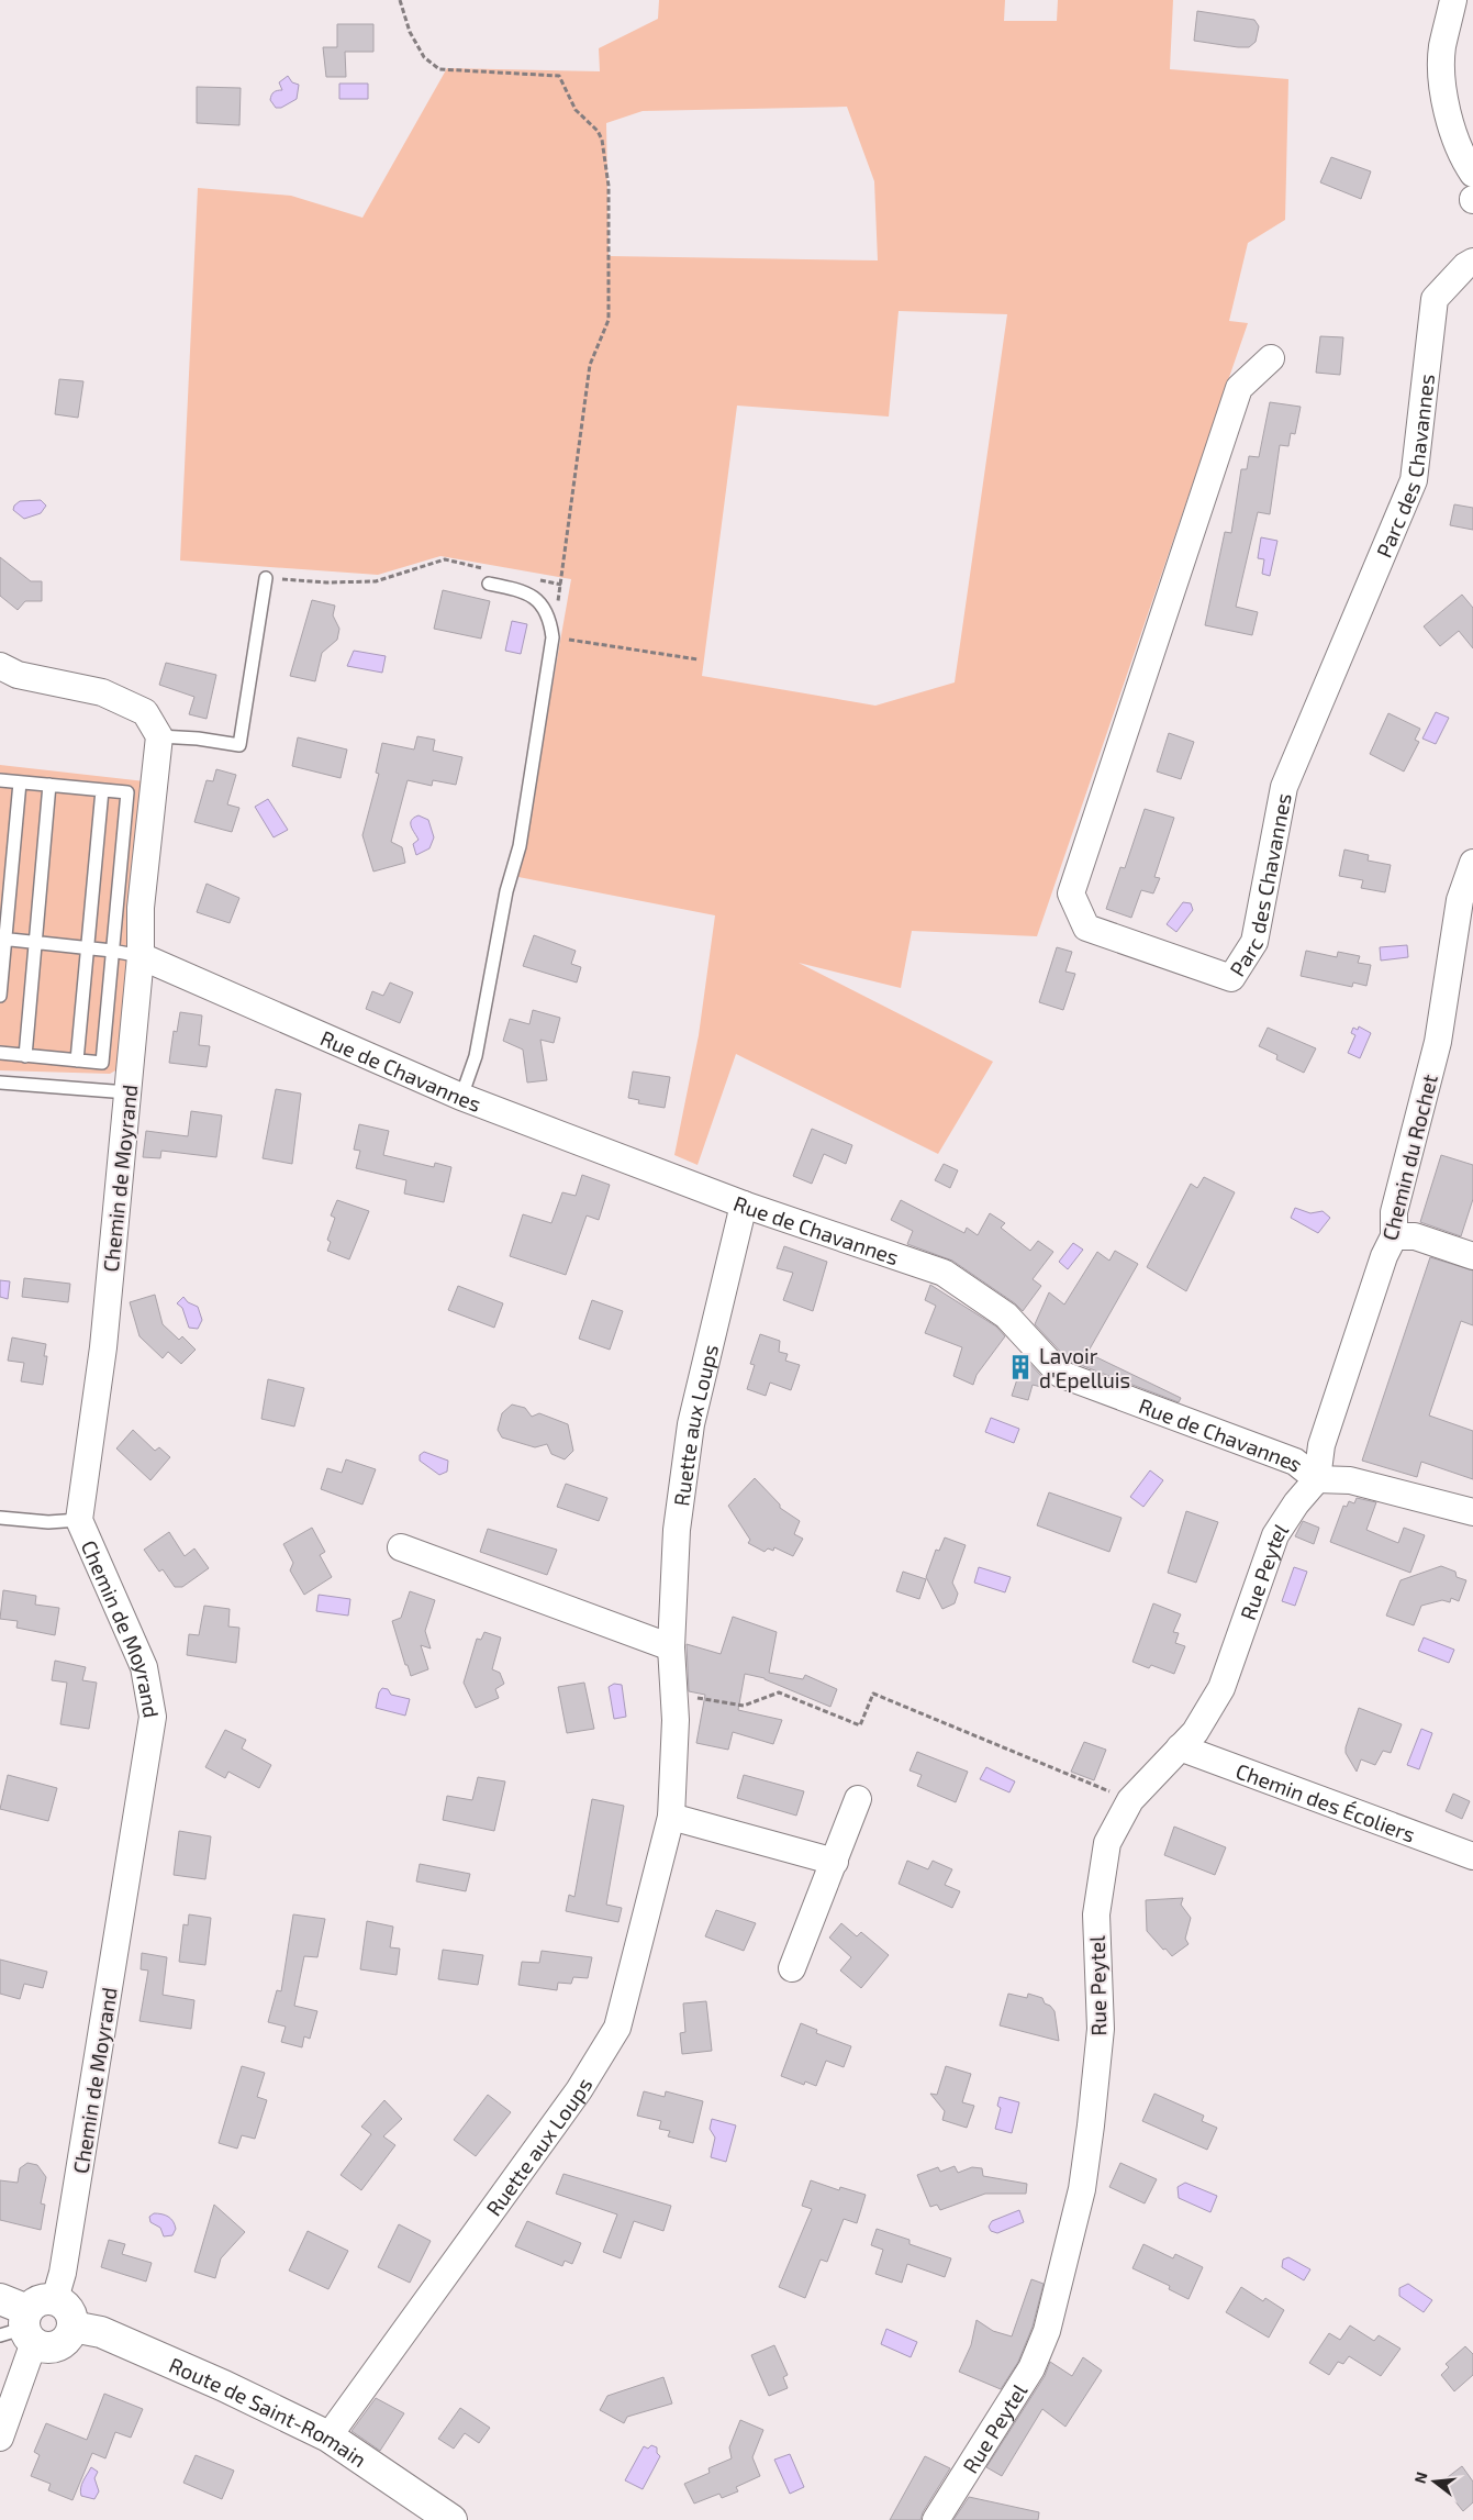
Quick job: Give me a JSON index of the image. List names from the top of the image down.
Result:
{
  "streets": {
    "main road": ["Route de Saint-Romain"],
    "street": [
      "Parc des Chavannes",
      "Rue de Chavannes",
      "Chemin du Rochet",
      "Chemin de Moyrand",
      "Ruette aux Loups",
      "Rue Peytel",
      "Chemin des Écoliers"
    ]
  },
  "crossings": [
    ["Rue de Chavannes", "Chemin du Rochet"],
    ["Rue de Chavannes", "Chemin de Moyrand"],
    ["Rue de Chavannes", "Ruette aux Loups"],
    ["Rue de Chavannes", "Rue Peytel"],
    ["Chemin du Rochet", "Rue Peytel"],
    ["Chemin de Moyrand", "Route de Saint-Romain"],
    ["Ruette aux Loups", "Route de Saint-Romain"],
    ["Rue Peytel", "Chemin des Écoliers"]
  ],
  "places": {
    "building": ["Lavoir d'Epelluis"]
  },
  "north": "left"
}
